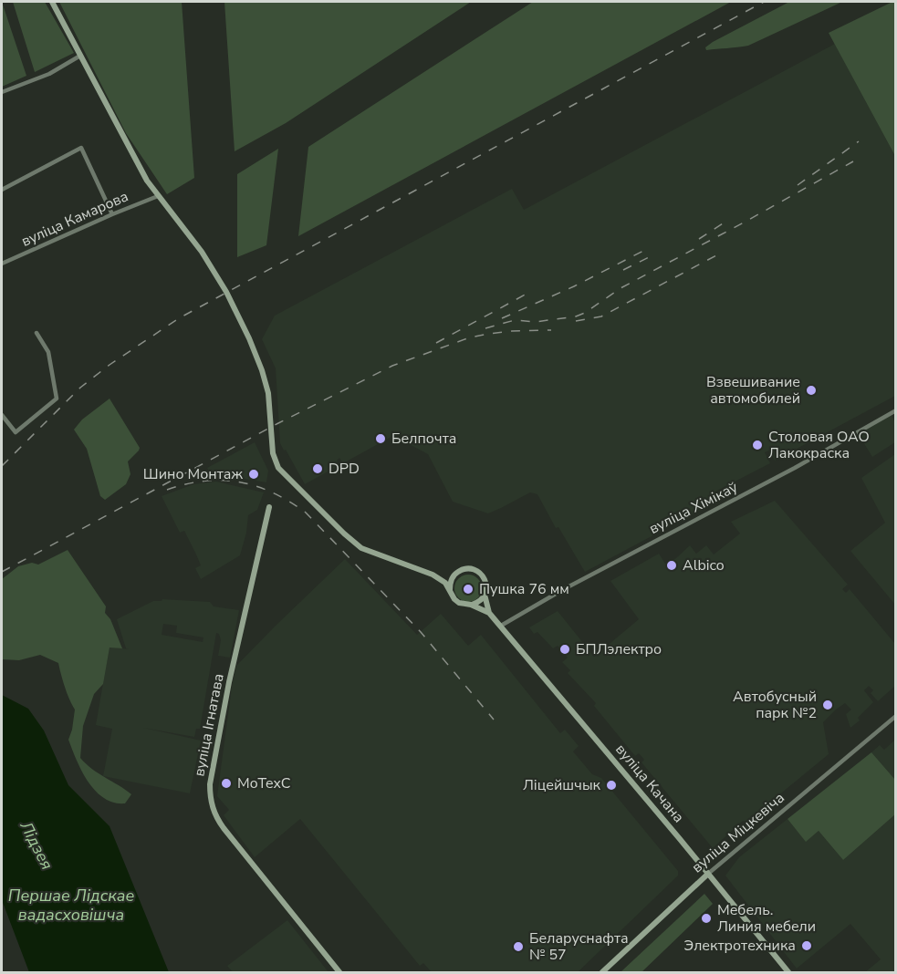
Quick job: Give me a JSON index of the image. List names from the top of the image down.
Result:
{
  "streets": {
    "main road": ["вуліца Ігнатава", "вуліца Качана", "вуліца Міцкевіча"],
    "street": ["вуліца Камарова", "вуліца Хімікаў"]
  },
  "crossings": [
    ["вуліца Камарова", "вуліца Качана"],
    ["вуліца Хімікаў", "вуліца Качана"],
    ["вуліца Качана", "вуліца Міцкевіча"]
  ],
  "water": ["Лідзея", "Першае Лідскае вадасховішча"],
  "places": [
    "Взвешивание автомобилей",
    "Белпочта",
    "Столовая ОАО Лакокраска",
    "DPD",
    "Шино Монтаж",
    "Albico",
    "Пушка 76 мм",
    "БПЛэлектро",
    "Автобусный парк №2",
    "MoTexC",
    "Ліцейшчык",
    "Мебель. Линия мебели",
    "Электротехника",
    "Беларуснафта № 57"
  ]
}
